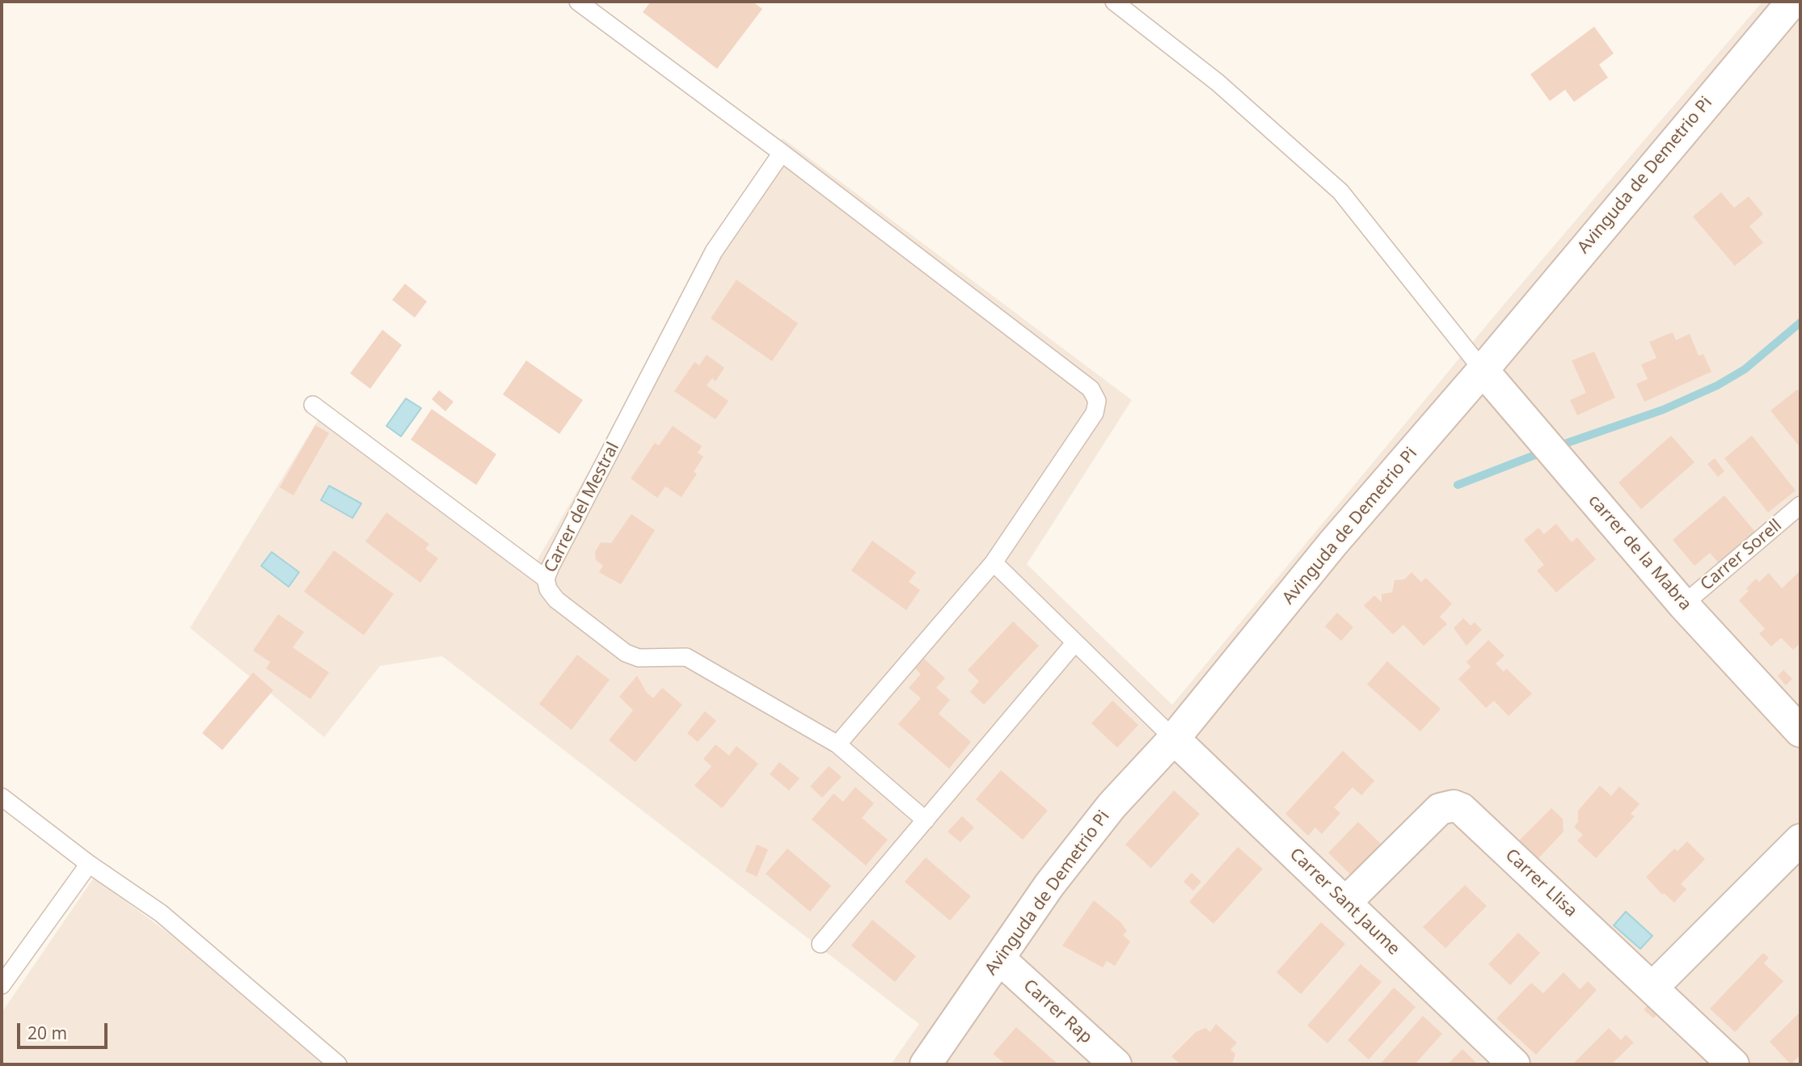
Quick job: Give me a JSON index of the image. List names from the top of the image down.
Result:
{
  "streets": {
    "street": [
      "Avinguda de Demetrio Pi",
      "carrer de la Mabra",
      "Carrer Llisa",
      "Carrer Sant Jaume",
      "Carrer Rap"
    ],
    "lane": ["Carrer del Mestral", "Carrer Sorell"]
  },
  "crossings": [
    ["Avinguda de Demetrio Pi", "carrer de la Mabra"],
    ["Avinguda de Demetrio Pi", "Carrer Sant Jaume"],
    ["Avinguda de Demetrio Pi", "Carrer Rap"],
    ["carrer de la Mabra", "Carrer Sorell"],
    ["Carrer Llisa", "Carrer Sant Jaume"]
  ],
  "scale_bar": "20 m"
}
